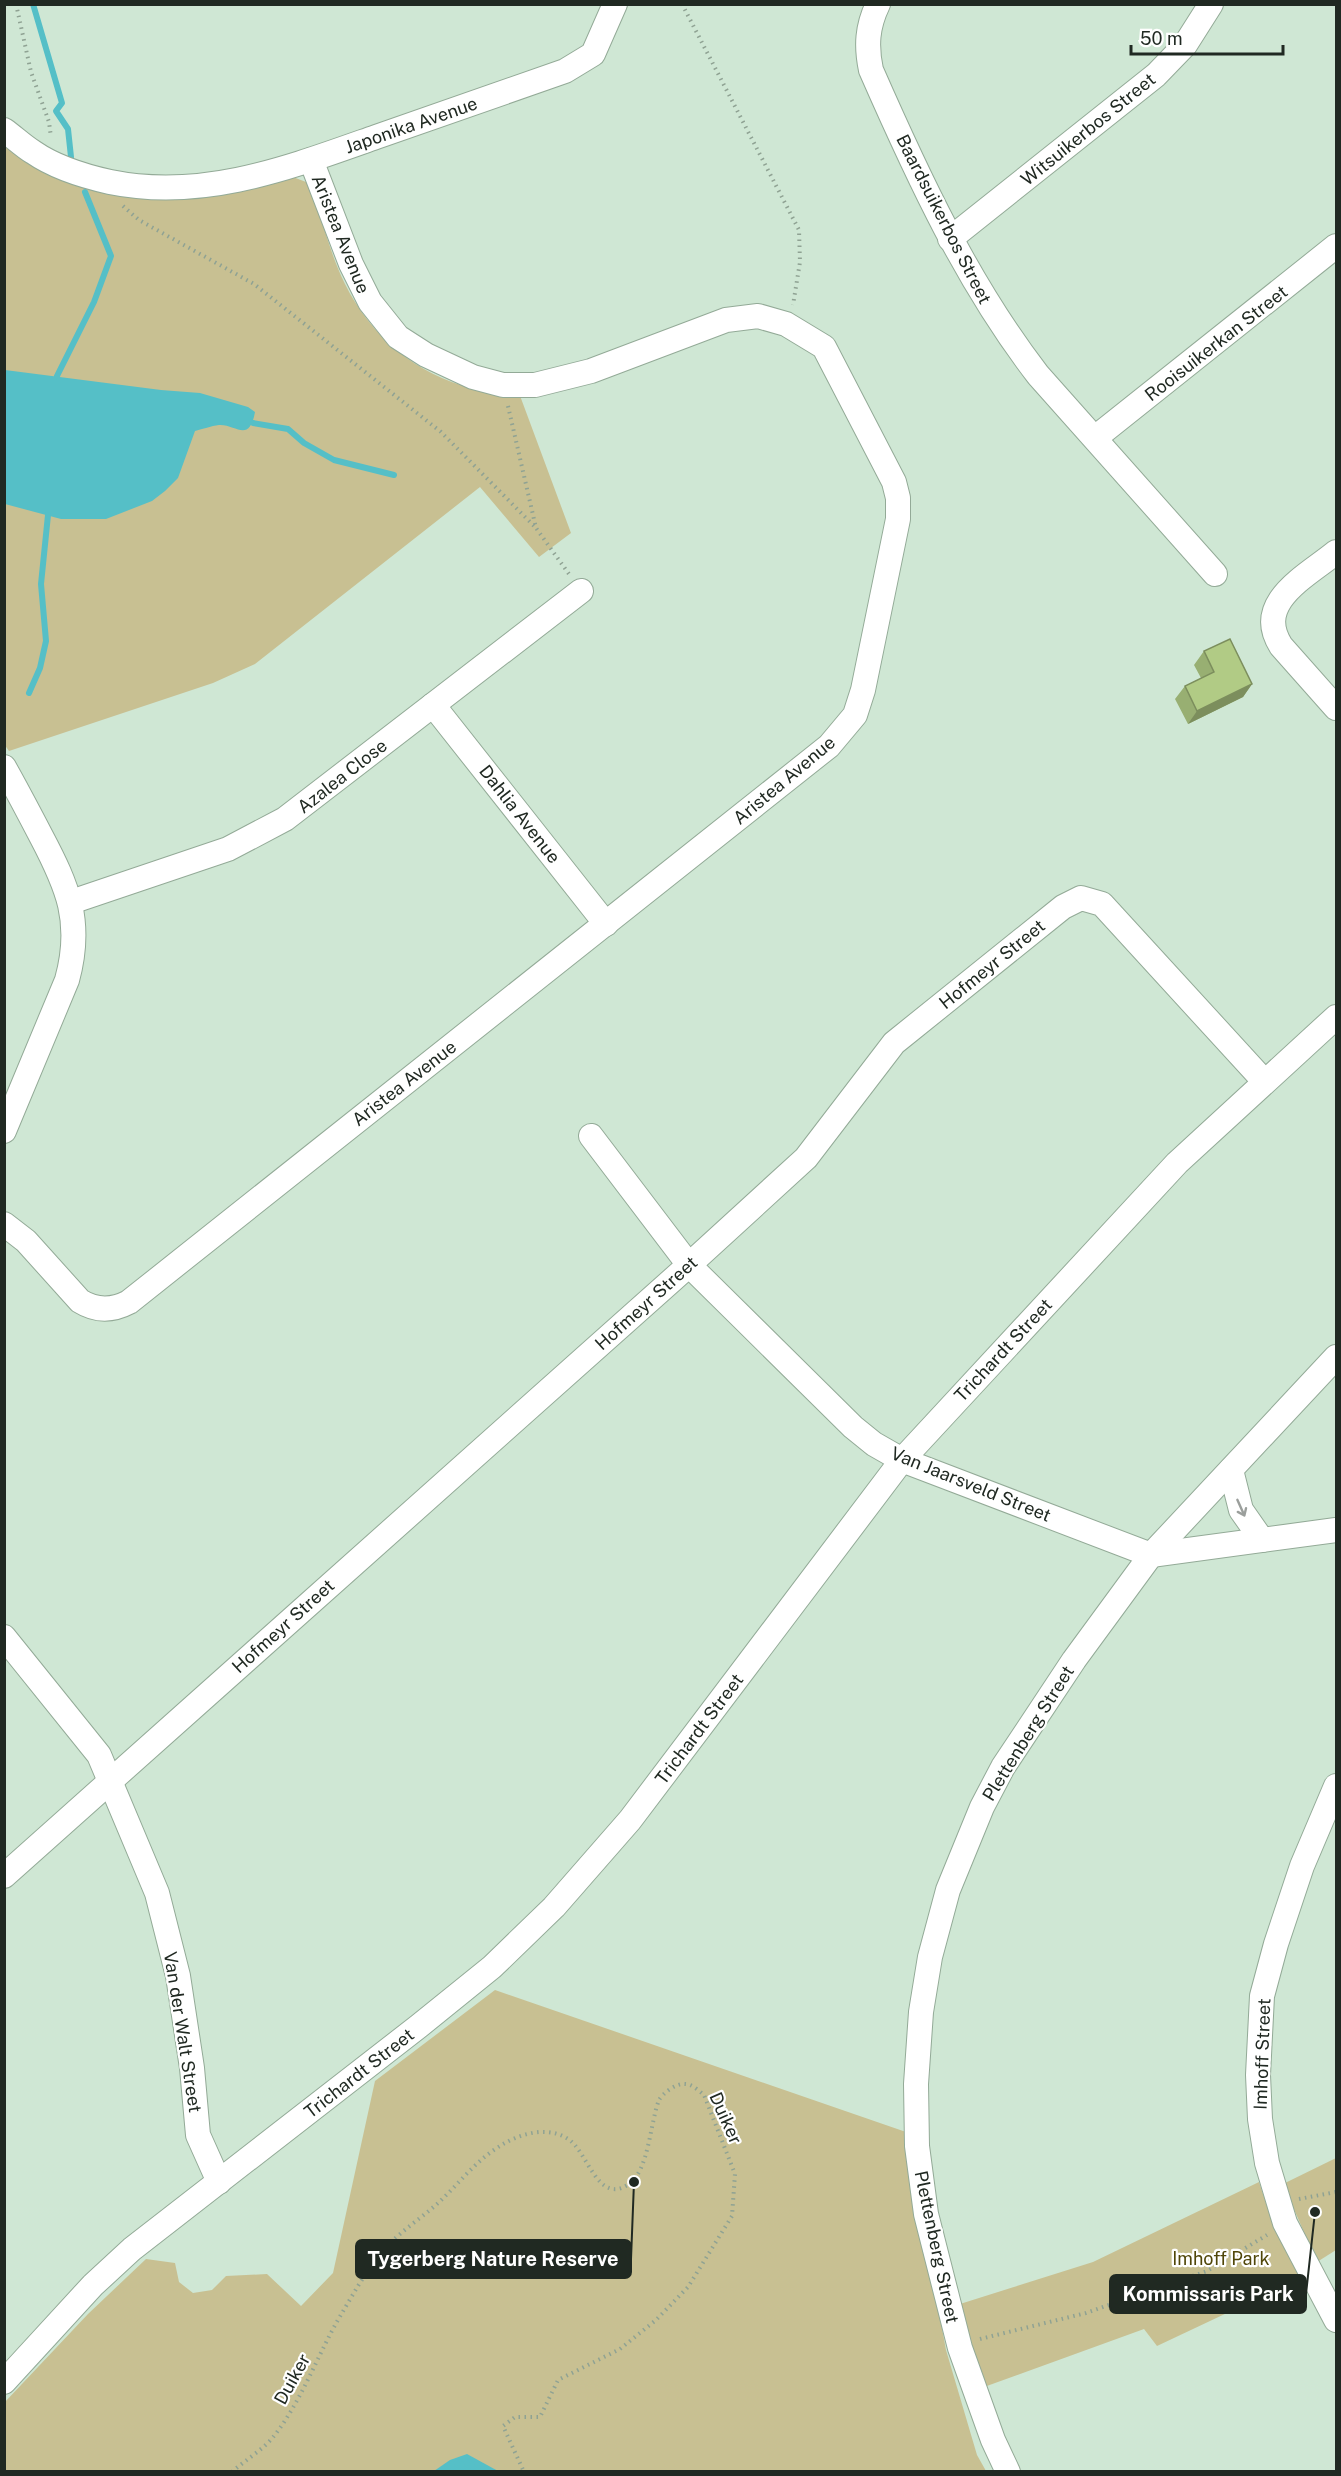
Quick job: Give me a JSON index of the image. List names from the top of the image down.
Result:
{
  "streets": {
    "street": [
      "Japonika Avenue",
      "Witsuikerbos Street",
      "Baardsuikerbos Street",
      "Aristea Avenue",
      "Rooisuikerkan Street",
      "Azalea Close",
      "Dahlia Avenue",
      "Hofmeyr Street",
      "Trichardt Street",
      "Van Jaarsveld Street",
      "Plettenberg Street",
      "Van der Walt Street",
      "Imhoff Street"
    ],
    "path": ["Duiker"]
  },
  "crossings": [
    ["Japonika Avenue", "Aristea Avenue"],
    ["Witsuikerbos Street", "Baardsuikerbos Street"],
    ["Baardsuikerbos Street", "Rooisuikerkan Street"],
    ["Aristea Avenue", "Dahlia Avenue"],
    ["Azalea Close", "Dahlia Avenue"],
    ["Hofmeyr Street", "Trichardt Street"],
    ["Hofmeyr Street", "Van Jaarsveld Street"],
    ["Hofmeyr Street", "Van der Walt Street"],
    ["Trichardt Street", "Van Jaarsveld Street"],
    ["Trichardt Street", "Van der Walt Street"],
    ["Van Jaarsveld Street", "Plettenberg Street"]
  ],
  "parks": ["Imhoff Park"],
  "places": ["Tygerberg Nature Reserve", "Kommissaris Park"],
  "scale_bar": "50 m"
}
